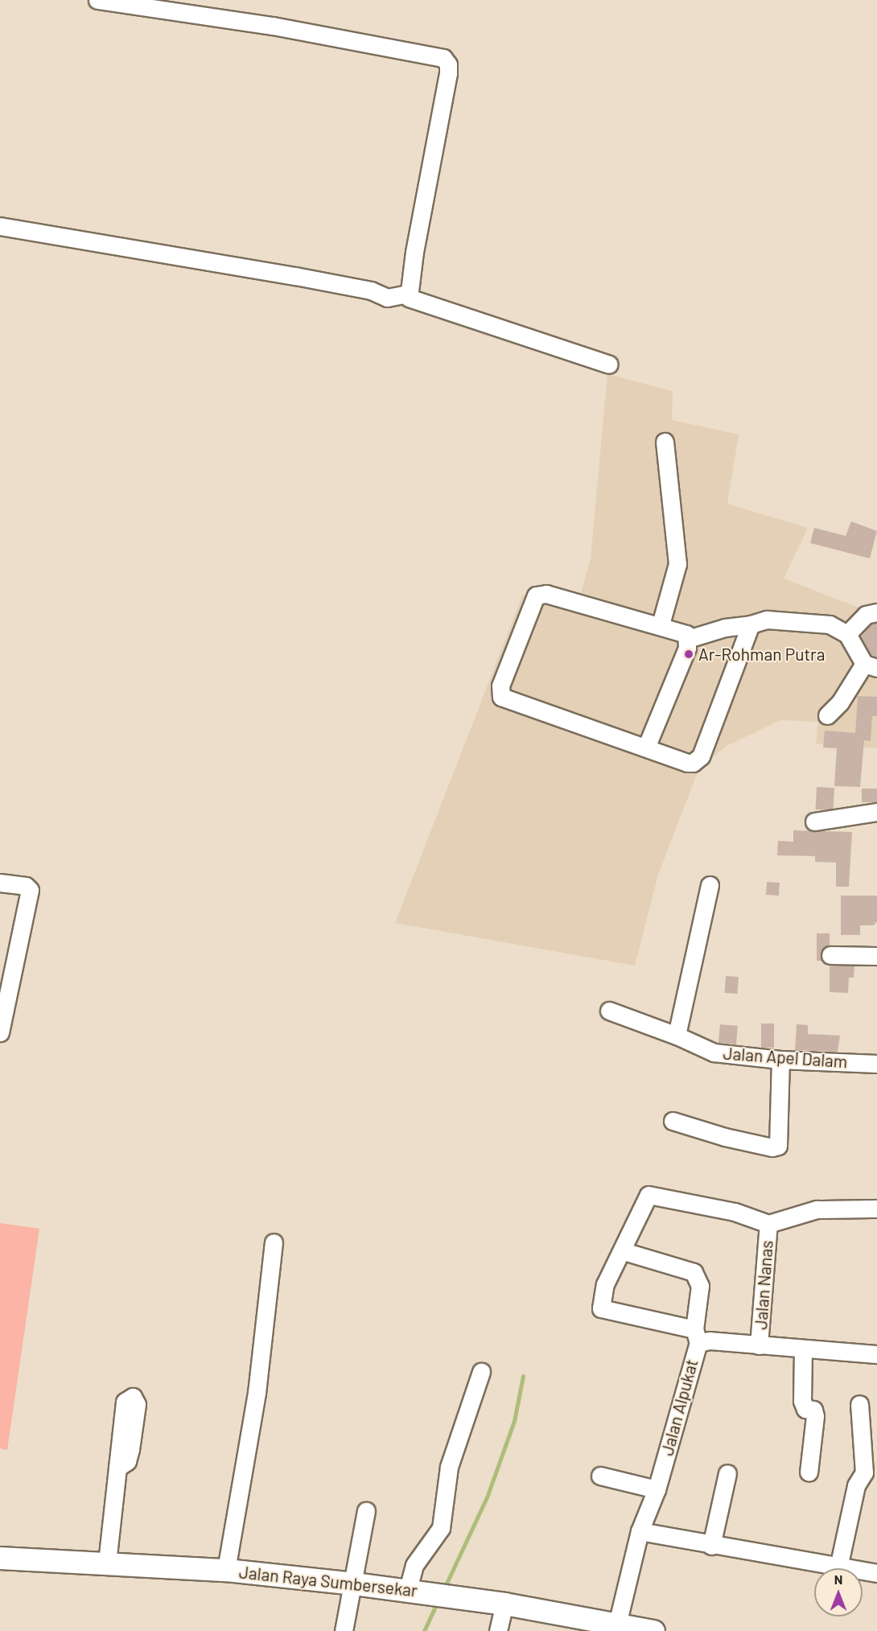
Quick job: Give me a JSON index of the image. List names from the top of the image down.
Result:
{
  "streets": {
    "main road": ["Jalan Raya Sumbersekar"],
    "street": ["Jalan Apel Dalam", "Jalan Nanas", "Jalan Alpukat"]
  },
  "crossings": [
    ["Jalan Nanas", "Jalan Alpukat"],
    ["Jalan Alpukat", "Jalan Raya Sumbersekar"]
  ],
  "places": ["Ar-Rohman Putra"],
  "north": "top"
}
